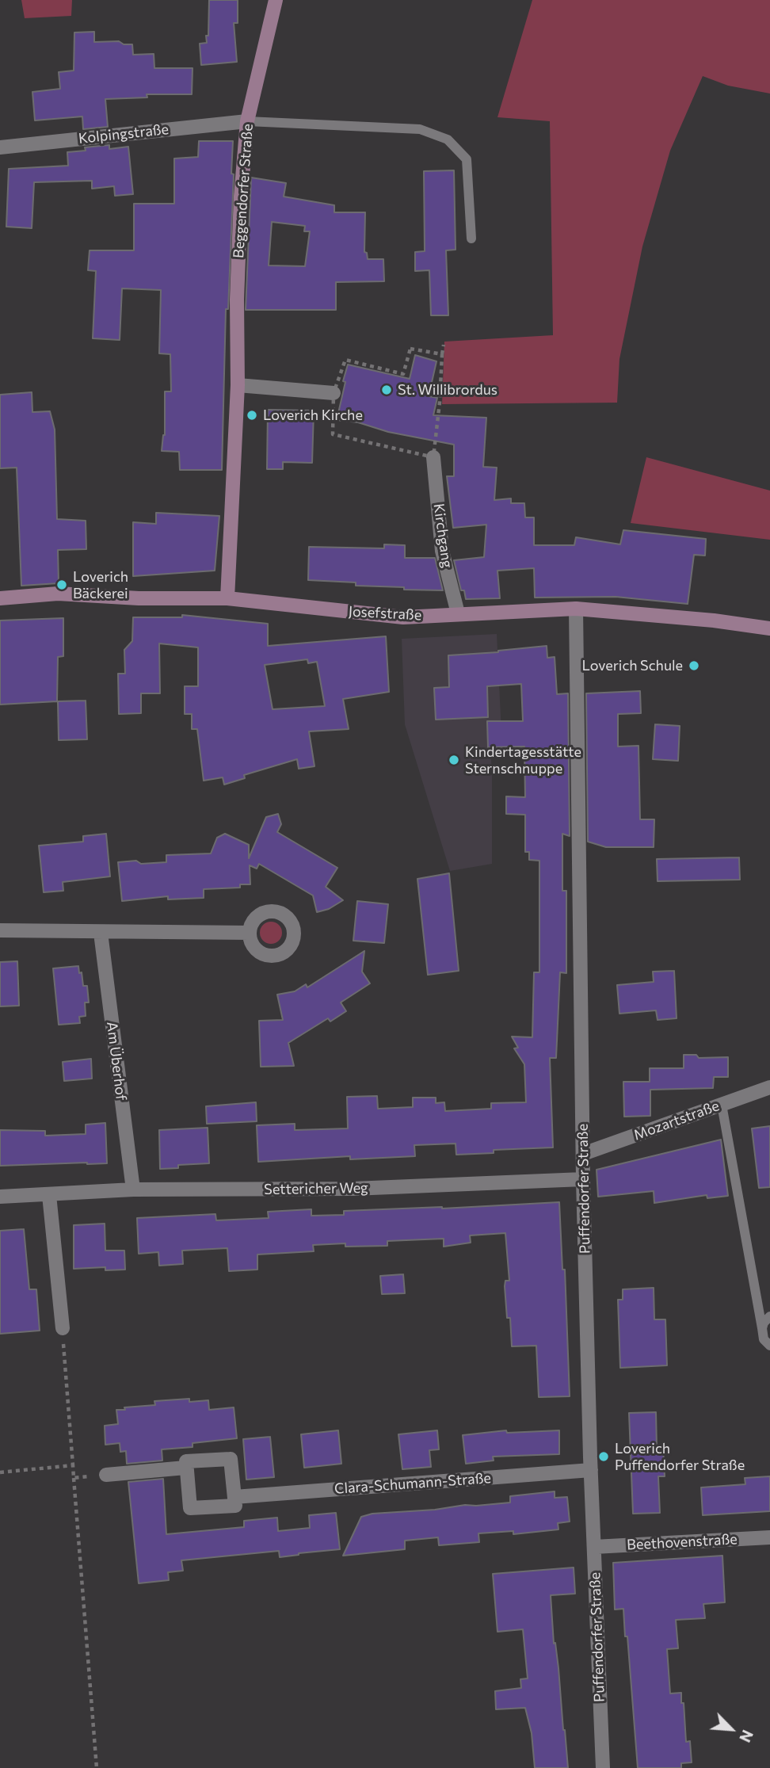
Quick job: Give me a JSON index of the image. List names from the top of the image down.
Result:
{
  "streets": {
    "street": [
      "Kolpingstraße",
      "Beggendorfer Straße",
      "Kirchgang",
      "Josefstraße",
      "Am Überhof",
      "Mozartstraße",
      "Settericher Weg",
      "Puffendorfer Straße",
      "Clara-Schumann-Straße",
      "Beethovenstraße"
    ]
  },
  "crossings": [
    ["Kolpingstraße", "Beggendorfer Straße"],
    ["Beggendorfer Straße", "Josefstraße"],
    ["Kirchgang", "Josefstraße"],
    ["Josefstraße", "Puffendorfer Straße"],
    ["Am Überhof", "Settericher Weg"],
    ["Mozartstraße", "Puffendorfer Straße"],
    ["Settericher Weg", "Puffendorfer Straße"],
    ["Puffendorfer Straße", "Clara-Schumann-Straße"],
    ["Puffendorfer Straße", "Beethovenstraße"]
  ],
  "places": [
    "St. Willibrordus",
    "Loverich Kirche",
    "Loverich Bäckerei",
    "Loverich Schule",
    "Kindertagesstätte Sternschnuppe",
    "Loverich Puffendorfer Straße"
  ],
  "north": "bottom right"
}
